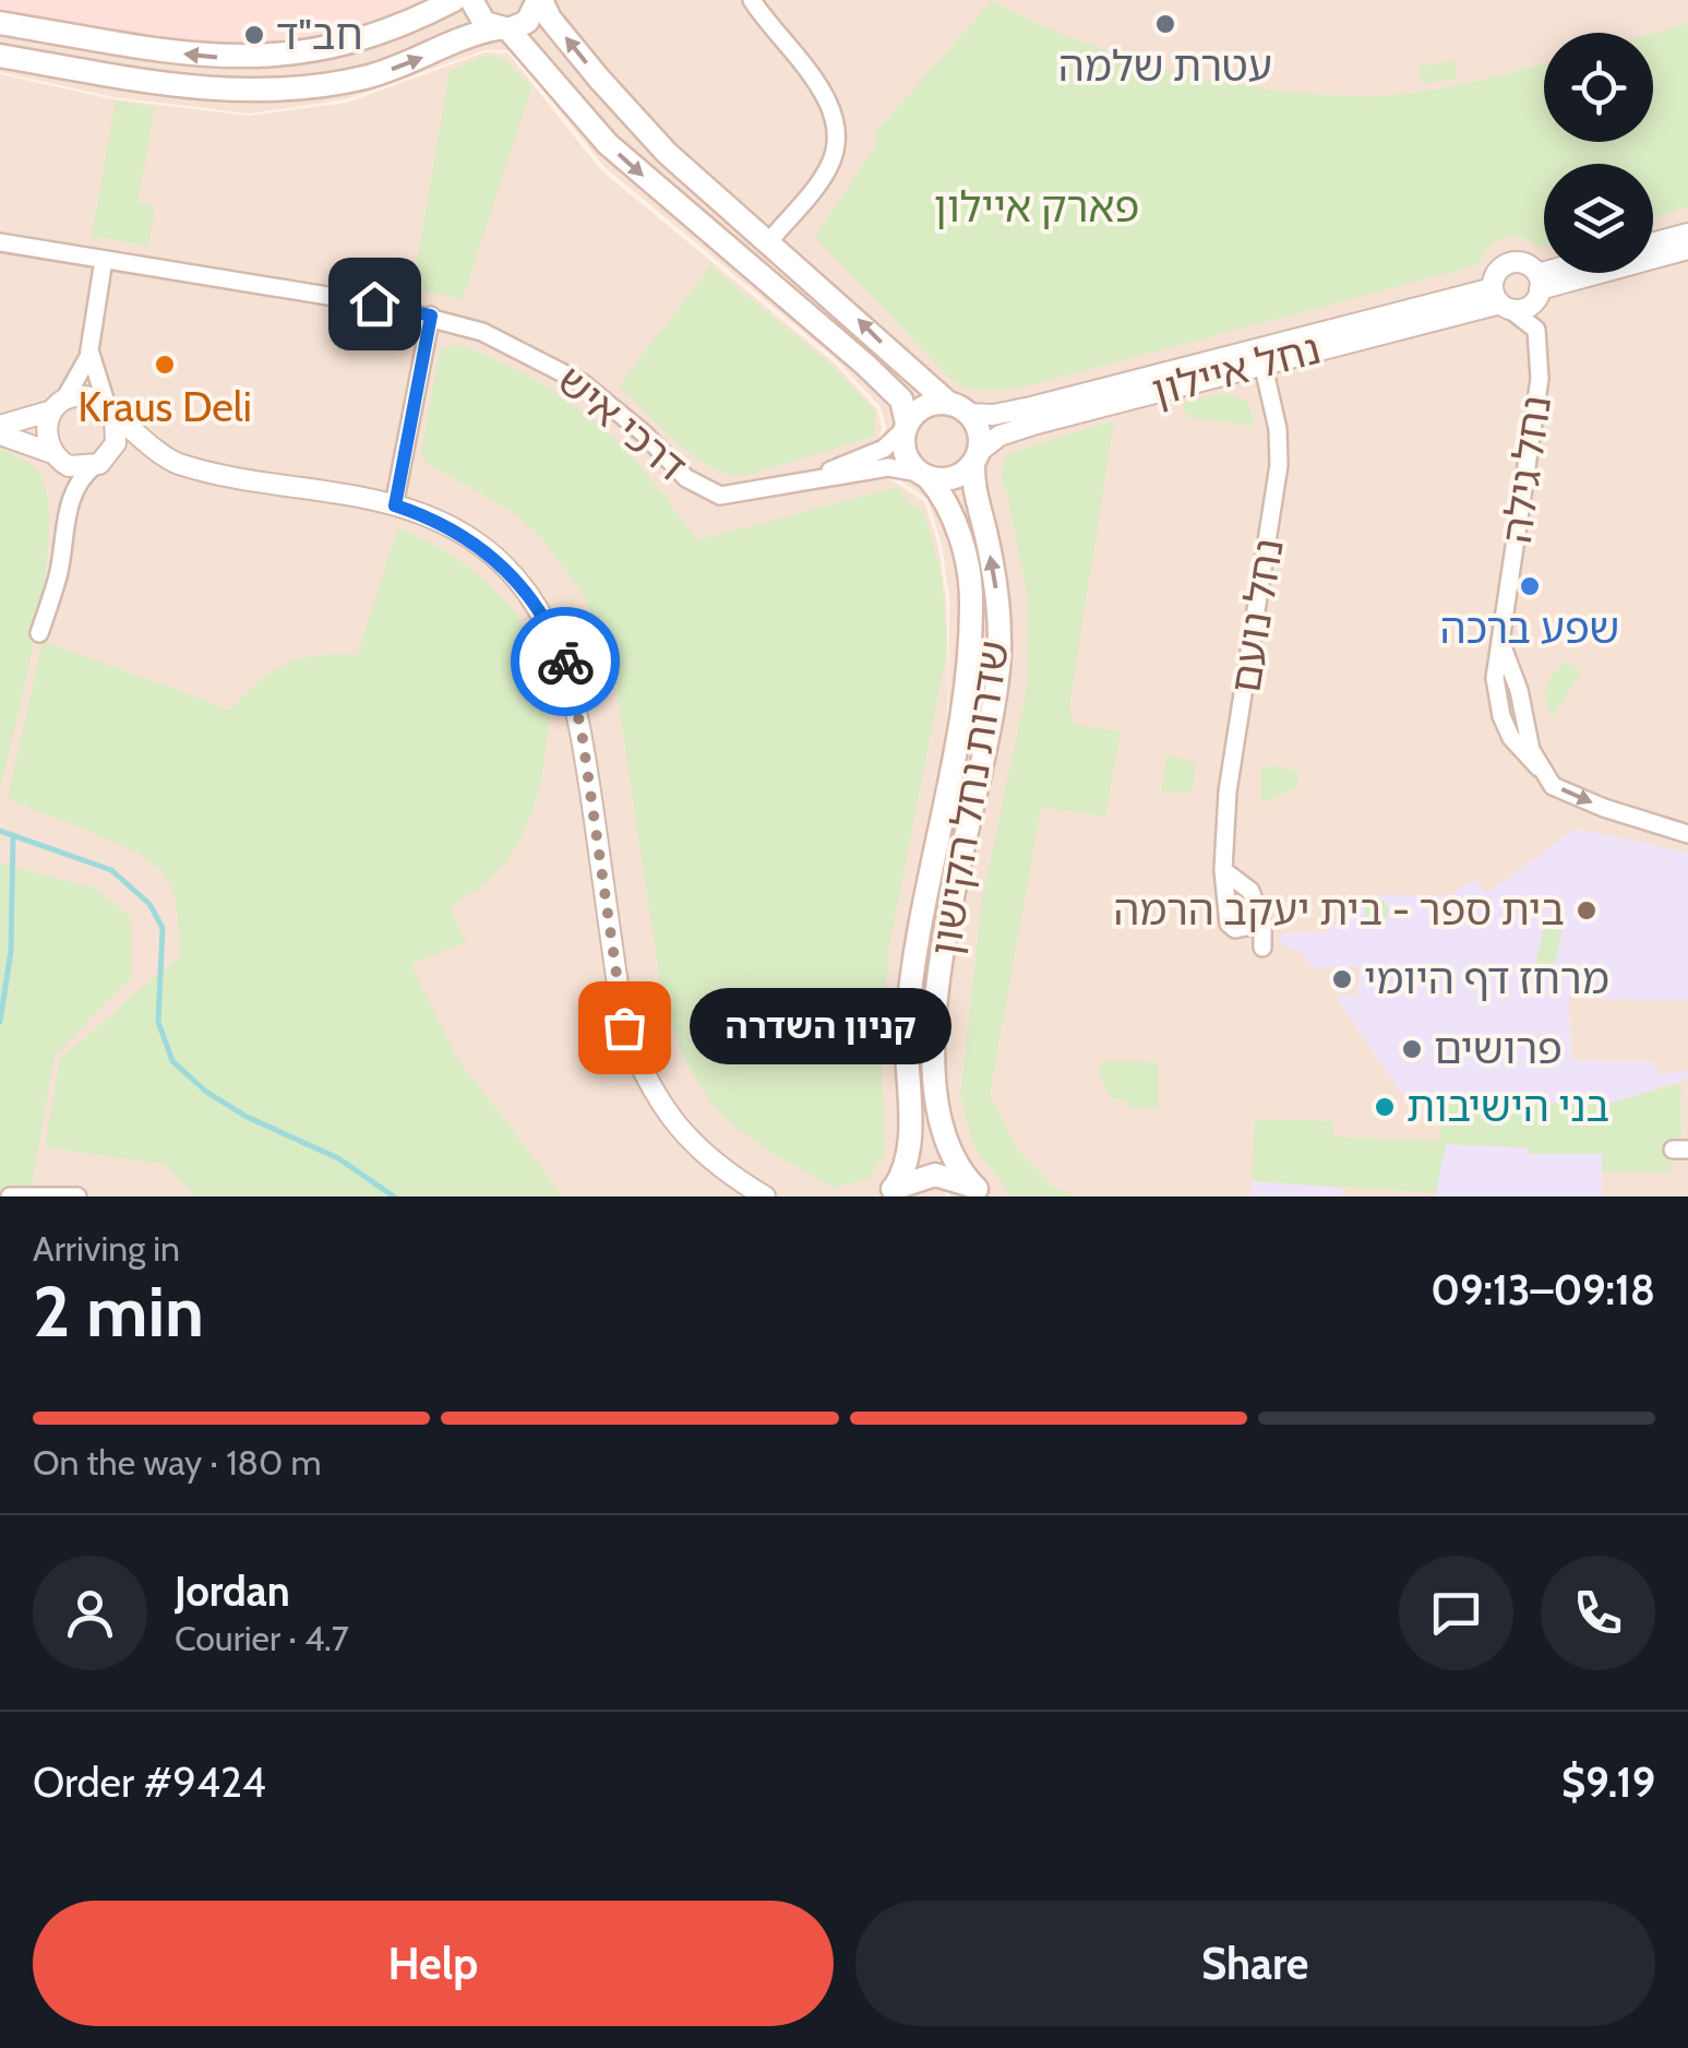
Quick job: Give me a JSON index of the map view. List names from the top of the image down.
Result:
{
  "streets": {
    "main road": ["שדרות נחל הקישון"],
    "street": [
      "נחל איילון",
      "דרכי איש",
      "נחל גילה",
      "נחל נועם"
    ]
  },
  "crossings": [
    ["נחל איילון", "דרכי איש"],
    ["נחל איילון", "נחל גילה"],
    ["נחל איילון", "נחל נועם"],
    ["נחל איילון", "שדרות נחל הקישון"],
    ["דרכי איש", "שדרות נחל הקישון"]
  ],
  "one_way": ["נחל גילה"],
  "parks": ["פארק איילון"],
  "places": [
    "עטרת שלמה",
    "חב\"ד",
    "Kraus Deli",
    "שפע ברכה",
    "בית ספר - בית יעקב הרמה",
    "מרחז דף היומי",
    "קניון השדרה",
    "פרושים",
    "בני הישיבות"
  ],
  "page": {
    "bubble": "קניון השדרה",
    "heading": ["2 min", "Arriving in", "09:13–09:18"],
    "panel": [
      "Jordan",
      "Courier · 4.7",
      "Order #9424",
      "$9.19"
    ],
    "bar": "On the way · 180 m",
    "buttons": ["Help", "Share"]
  }
}
